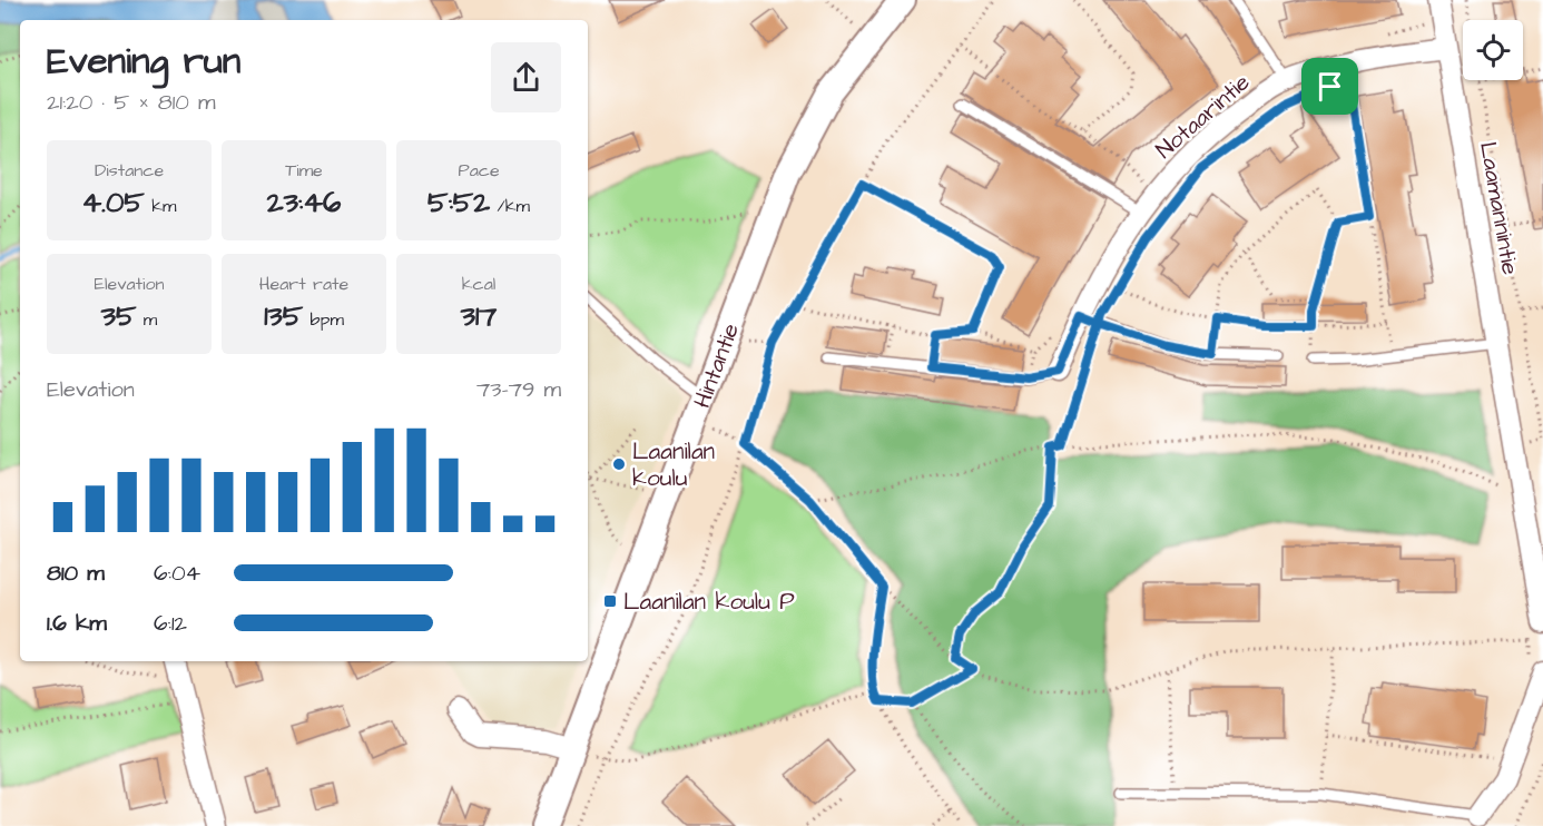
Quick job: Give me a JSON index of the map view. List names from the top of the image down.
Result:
{
  "streets": {
    "street": ["Notaarintie", "Laamannintie", "Hintantie"]
  },
  "crossings": [
    ["Notaarintie", "Laamannintie"]
  ],
  "places": {
    "other": ["Laanilan koulu"],
    "transit": ["Laanilan koulu P"]
  },
  "page": {
    "heading": ["Evening run", "21:20 · 5 × 810 m"],
    "stats": [
      ["Distance", "4.05 km"],
      ["Time", "23:46"],
      ["Pace", "5:52 /km"],
      ["Elevation", "35 m"],
      ["Heart rate", "135 bpm"],
      ["kcal", "317"]
    ],
    "chart": ["Elevation", "73–79 m"],
    "list": [
      {
        "name": "810 m",
        "note": "6:04"
      },
      {
        "name": "1.6 km",
        "note": "6:12"
      }
    ]
  }
}
